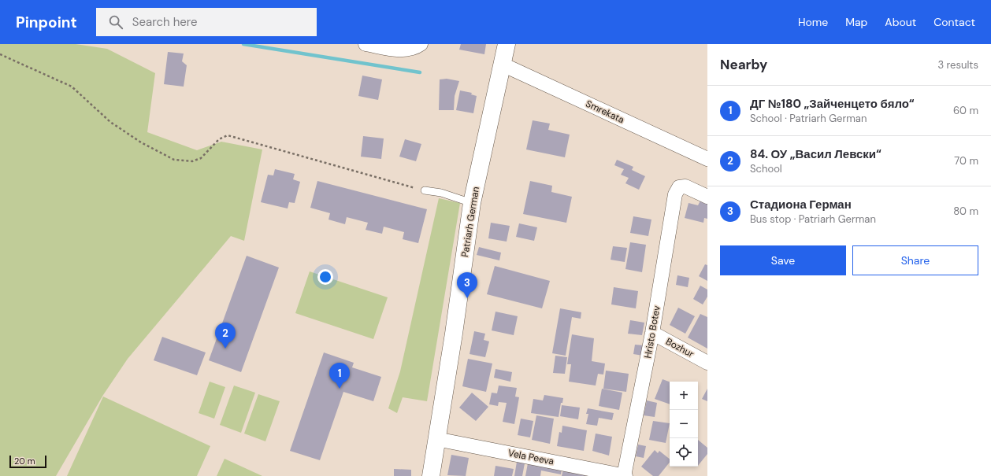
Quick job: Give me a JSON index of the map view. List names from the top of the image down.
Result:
{
  "streets": {
    "street": [
      "Smrekata",
      "Patriarh German",
      "Hristo Botev",
      "Bozhur",
      "Vela Peeva"
    ]
  },
  "crossings": [
    ["Smrekata", "Patriarh German"],
    ["Patriarh German", "Vela Peeva"],
    ["Hristo Botev", "Bozhur"],
    ["Hristo Botev", "Vela Peeva"]
  ],
  "scale_bar": "20 m",
  "page": {
    "header": "Pinpoint",
    "search": "Search here",
    "nav": [
      "Home",
      "Map",
      "About",
      "Contact"
    ],
    "heading": ["Nearby", "3 results"],
    "list": [
      {
        "mark": "1",
        "name": "ДГ №180 „Зайченцето бяло“",
        "note": "School · Patriarh German",
        "value": "60 m"
      },
      {
        "mark": "2",
        "name": "84. ОУ „Васил Левски“",
        "note": "School",
        "value": "70 m"
      },
      {
        "mark": "3",
        "name": "Стадиона Герман",
        "note": "Bus stop · Patriarh German",
        "value": "80 m"
      }
    ],
    "buttons": ["Save", "Share"],
    "pins": ["3", "2", "1"],
    "map_buttons": ["+", "−"],
    "scale": "20 m"
  }
}
